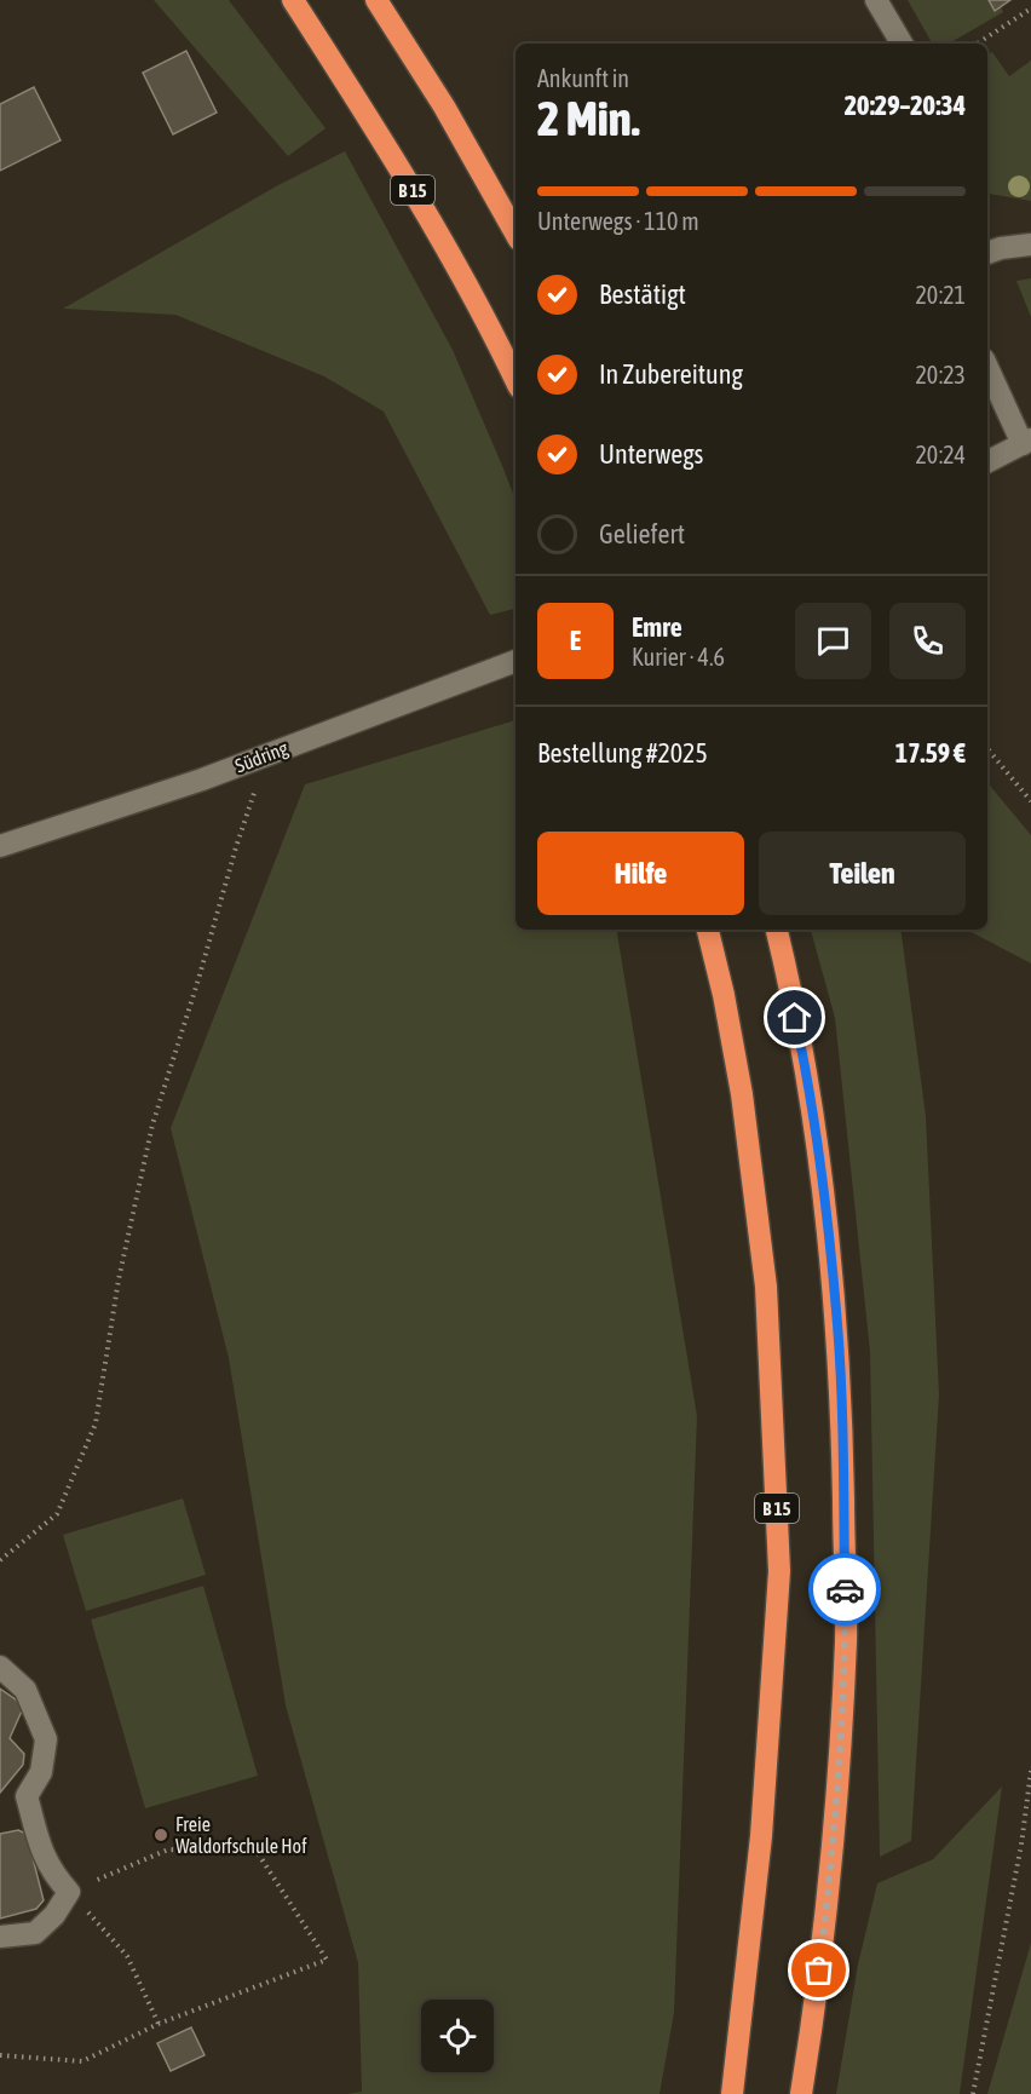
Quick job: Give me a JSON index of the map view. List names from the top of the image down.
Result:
{
  "streets": {
    "highway": ["B 15"],
    "street": ["Südring"]
  },
  "places": ["Freie Waldorfschule Hof"],
  "page": {
    "heading": ["2 Min.", "Ankunft in", "20:29–20:34"],
    "panel": [
      "Emre",
      "Kurier · 4.6",
      "Bestellung #2025",
      "17.59 €"
    ],
    "bar": "Unterwegs · 110 m",
    "list": [
      ["Bestätigt", "20:21"],
      ["In Zubereitung", "20:23"],
      ["Unterwegs", "20:24"],
      "Geliefert"
    ],
    "round": "E",
    "buttons": ["Hilfe", "Teilen"]
  }
}
